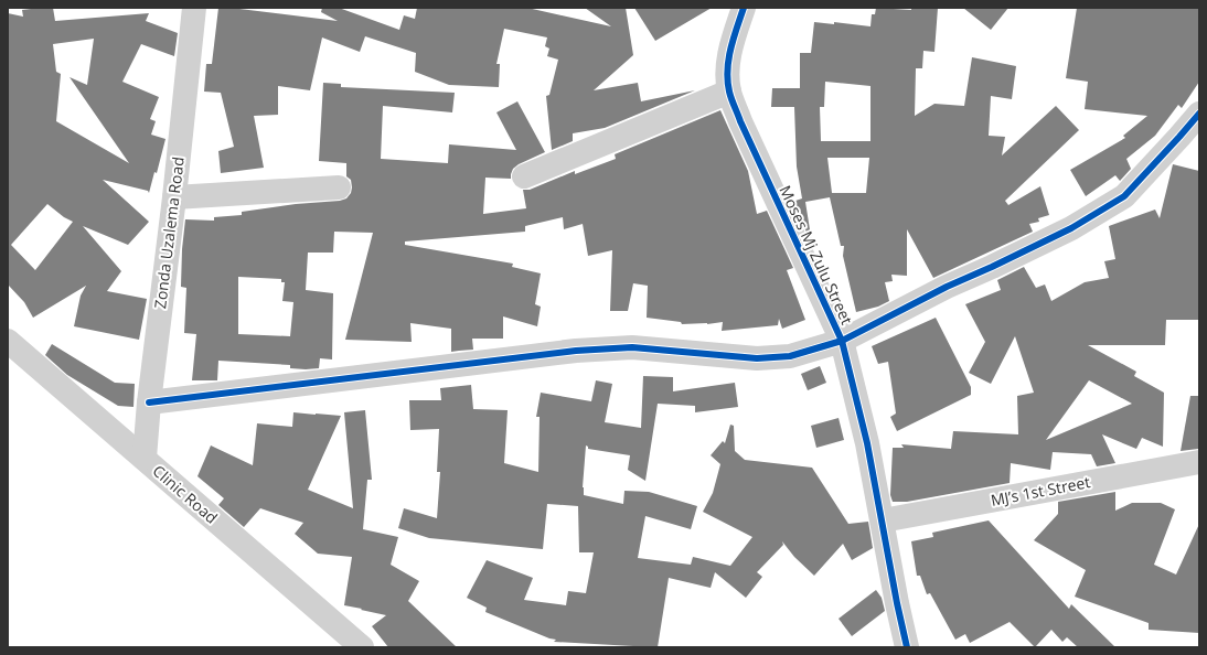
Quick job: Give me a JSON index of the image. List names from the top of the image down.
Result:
{
  "streets": {
    "street": [
      "Zonda Uzalema Road",
      "Moses Mj Zulu Street",
      "MJ’s 1st Street",
      "Clinic Road"
    ]
  },
  "crossings": [
    ["Zonda Uzalema Road", "Clinic Road"],
    ["Moses Mj Zulu Street", "MJ’s 1st Street"]
  ]
}
